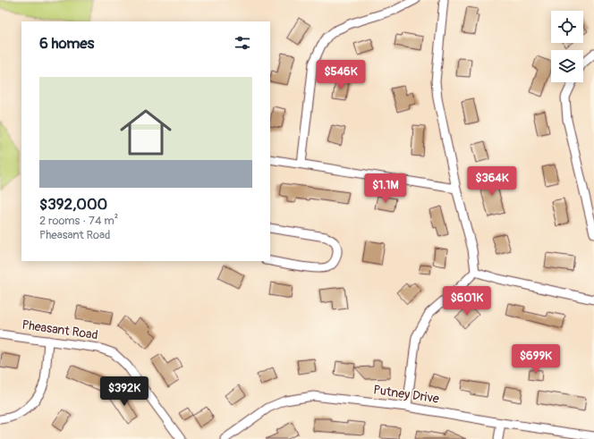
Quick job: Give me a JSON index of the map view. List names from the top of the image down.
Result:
{
  "streets": {
    "street": ["Pheasant Road", "Putney Drive"]
  },
  "page": {
    "heading": "6 homes",
    "price": [
      "$546K",
      "$364K",
      "$1.1M",
      "$601K",
      "$699K",
      "$392K"
    ],
    "list": [
      {
        "name": "$392,000",
        "note": "2 rooms · 74 m² · Pheasant Road"
      }
    ]
  }
}
